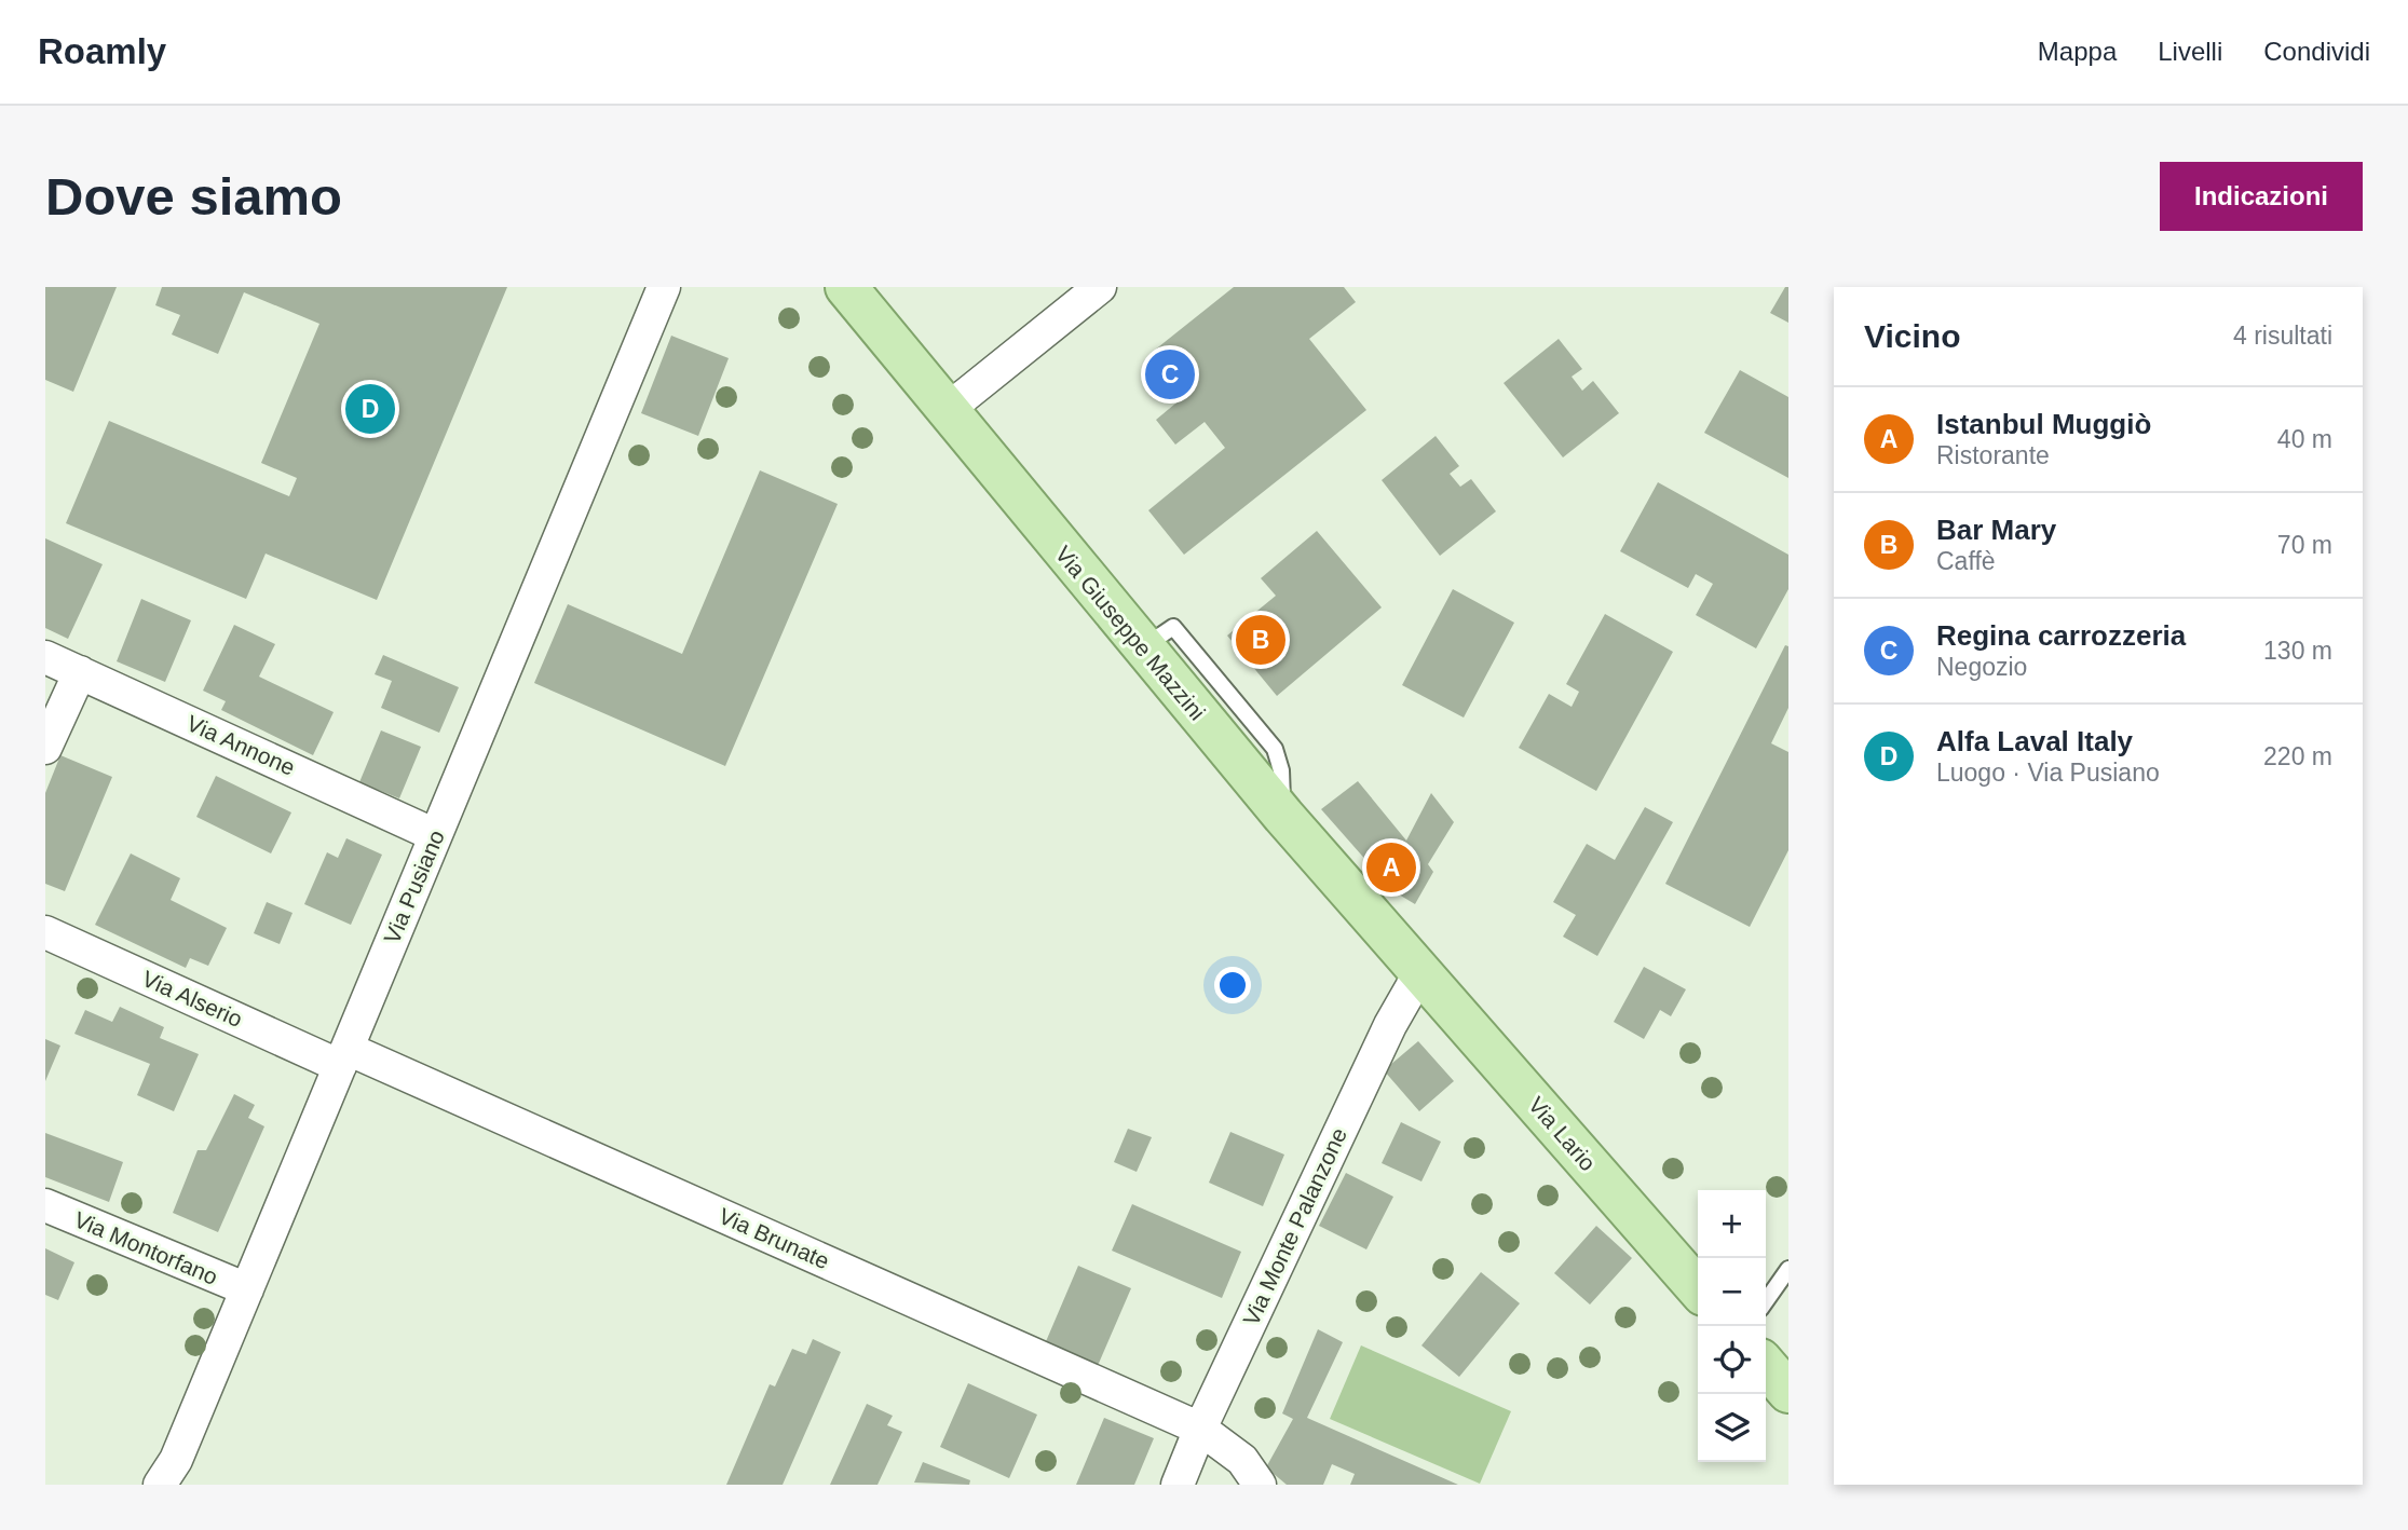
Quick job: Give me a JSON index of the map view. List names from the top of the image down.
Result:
{
  "streets": {
    "main road": ["Via Giuseppe Mazzini", "Via Lario"],
    "street": [
      "Via Annone",
      "Via Pusiano",
      "Via Alserio",
      "Via Monte Palanzone",
      "Via Brunate",
      "Via Montorfano"
    ]
  },
  "crossings": [
    ["Via Giuseppe Mazzini", "Via Lario"],
    ["Via Giuseppe Mazzini", "Via Monte Palanzone"],
    ["Via Annone", "Via Pusiano"],
    ["Via Pusiano", "Via Alserio"],
    ["Via Pusiano", "Via Brunate"],
    ["Via Pusiano", "Via Montorfano"],
    ["Via Alserio", "Via Brunate"],
    ["Via Lario", "Via Monte Palanzone"],
    ["Via Monte Palanzone", "Via Brunate"]
  ],
  "page": {
    "header": "Roamly",
    "nav": ["Mappa", "Livelli", "Condividi"],
    "buttons": "Indicazioni",
    "title": "Dove siamo",
    "heading": ["Vicino", "4 risultati"],
    "pins": [
      "C",
      "D",
      "B",
      "A"
    ],
    "list": [
      {
        "mark": "A",
        "name": "Istanbul Muggiò",
        "note": "Ristorante",
        "value": "40 m"
      },
      {
        "mark": "B",
        "name": "Bar Mary",
        "note": "Caffè",
        "value": "70 m"
      },
      {
        "mark": "C",
        "name": "Regina carrozzeria",
        "note": "Negozio",
        "value": "130 m"
      },
      {
        "mark": "D",
        "name": "Alfa Laval Italy",
        "note": "Luogo · Via Pusiano",
        "value": "220 m"
      }
    ],
    "map_buttons": ["+", "−"]
  }
}
